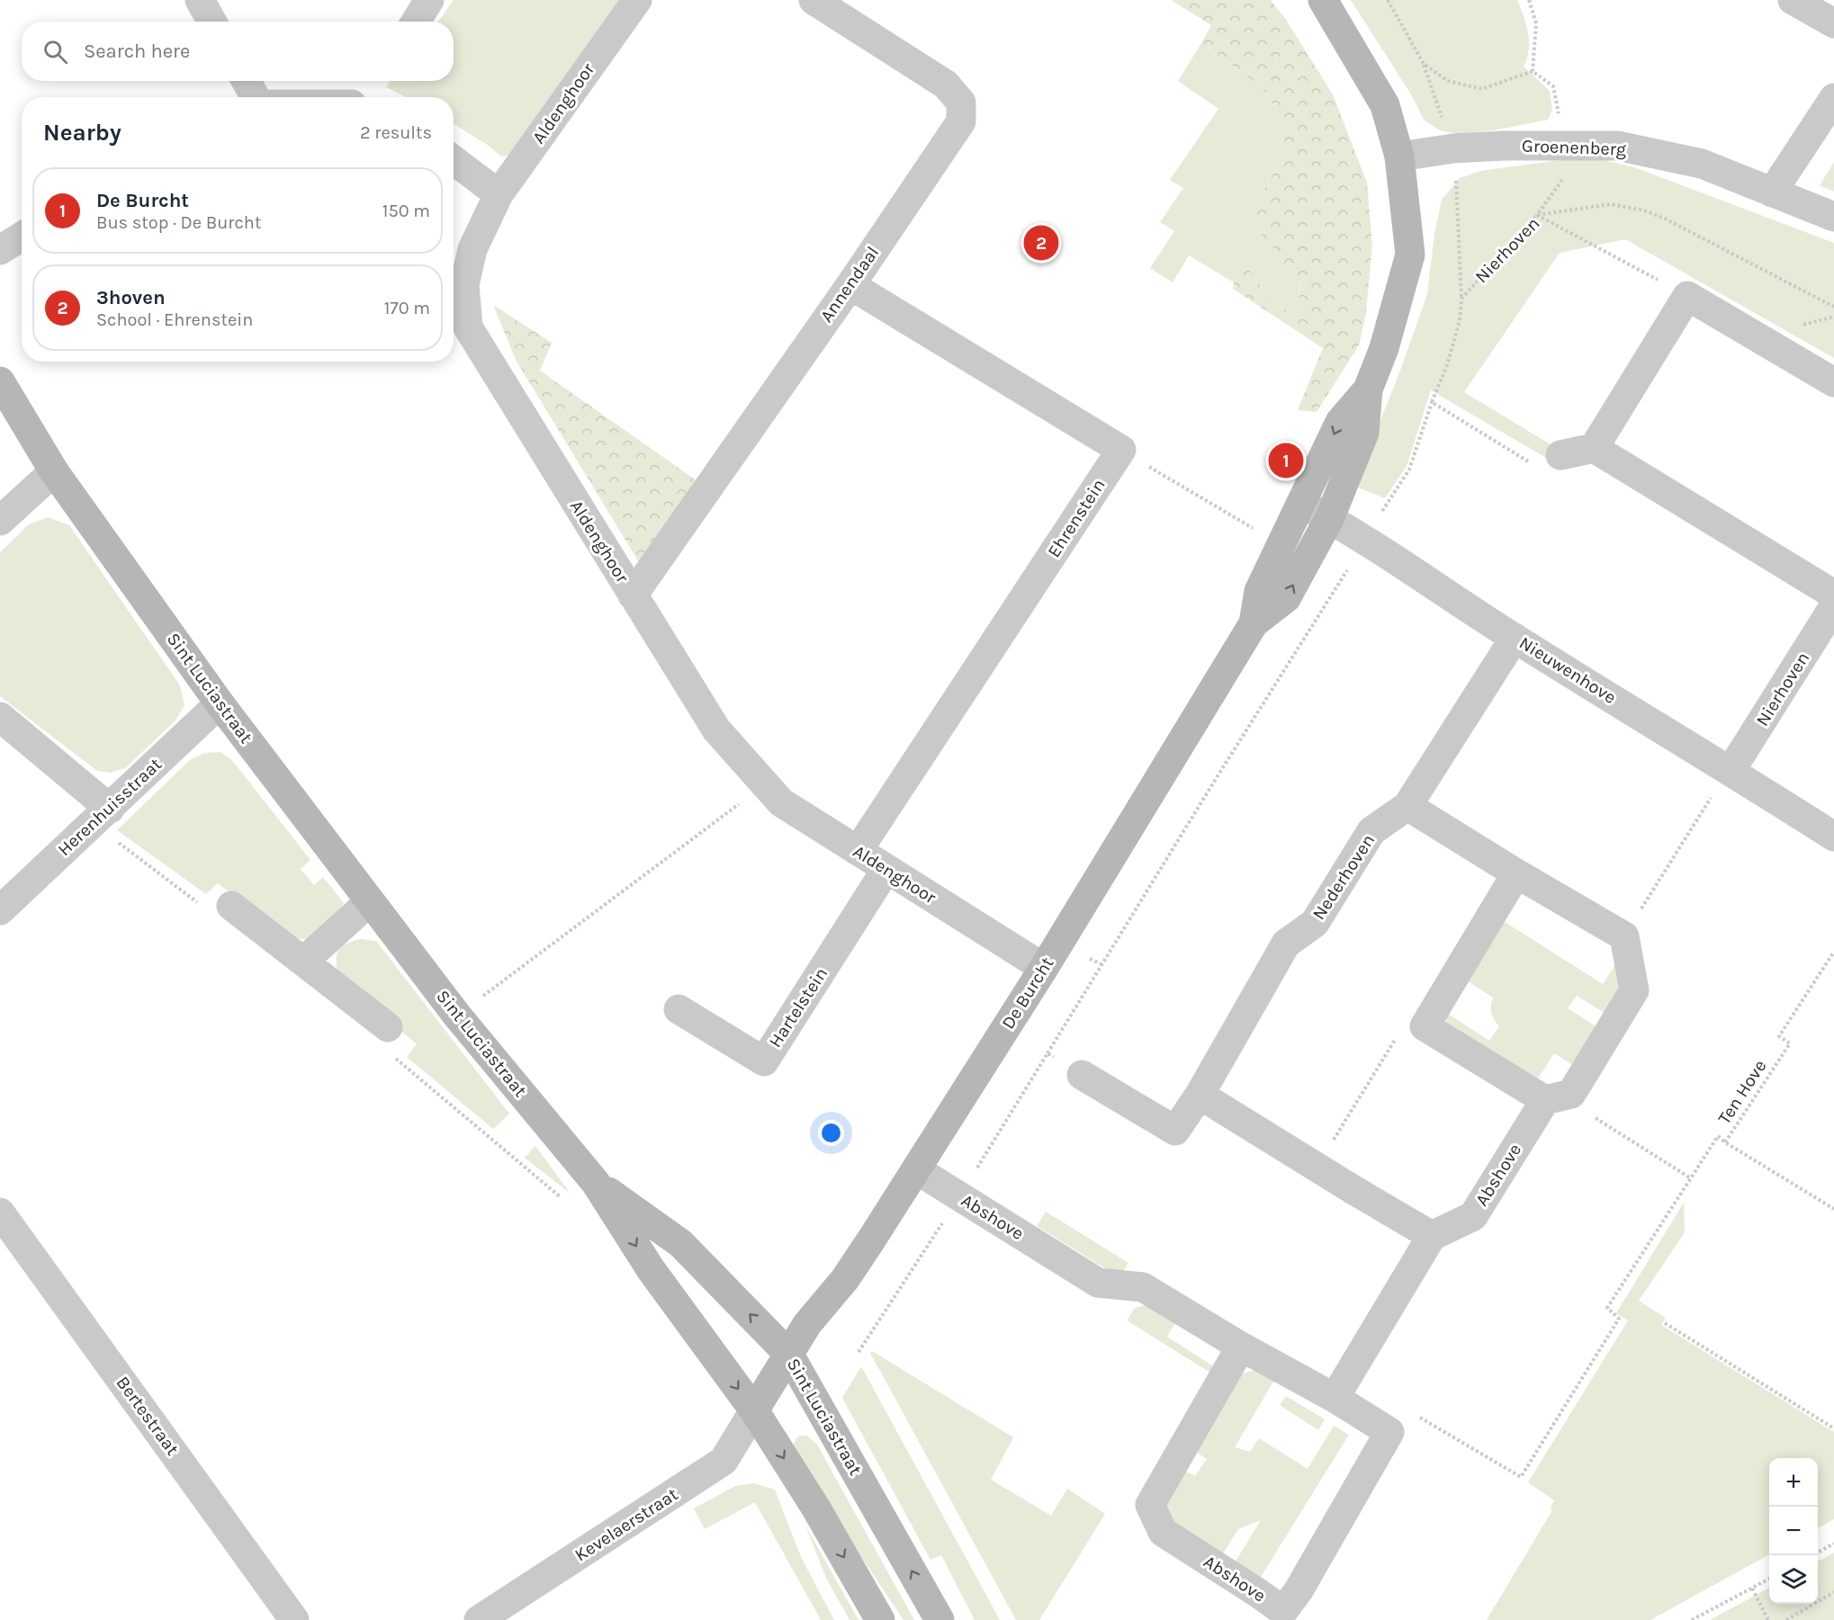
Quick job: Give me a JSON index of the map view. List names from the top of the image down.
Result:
{
  "streets": {
    "street": [
      "Aldenghoor",
      "Groenenberg",
      "Nierhoven",
      "Annendaal",
      "Ehrenstein",
      "Nieuwenhove",
      "Sint Luciastraat",
      "Herenhuisstraat",
      "Nederhoven",
      "De Burcht",
      "Hartelstein",
      "Abshove",
      "Bertestraat",
      "Kevelaerstraat"
    ],
    "path": ["Ten Hove"]
  },
  "crossings": [
    ["Aldenghoor", "Annendaal"],
    ["Aldenghoor", "Ehrenstein"],
    ["Aldenghoor", "De Burcht"],
    ["Aldenghoor", "Hartelstein"],
    ["Groenenberg", "De Burcht"],
    ["Nierhoven", "Nieuwenhove"],
    ["Nieuwenhove", "Nederhoven"],
    ["Nieuwenhove", "De Burcht"],
    ["Sint Luciastraat", "Herenhuisstraat"],
    ["Sint Luciastraat", "De Burcht"],
    ["Sint Luciastraat", "Kevelaerstraat"],
    ["De Burcht", "Abshove"],
    ["De Burcht", "Kevelaerstraat"]
  ],
  "page": {
    "search": "Search here",
    "heading": ["Nearby", "2 results"],
    "list": [
      {
        "mark": "1",
        "name": "De Burcht",
        "note": "Bus stop · De Burcht",
        "value": "150 m"
      },
      {
        "mark": "2",
        "name": "3hoven",
        "note": "School · Ehrenstein",
        "value": "170 m"
      }
    ],
    "pins": ["2", "1"],
    "map_buttons": ["+", "−"]
  }
}
